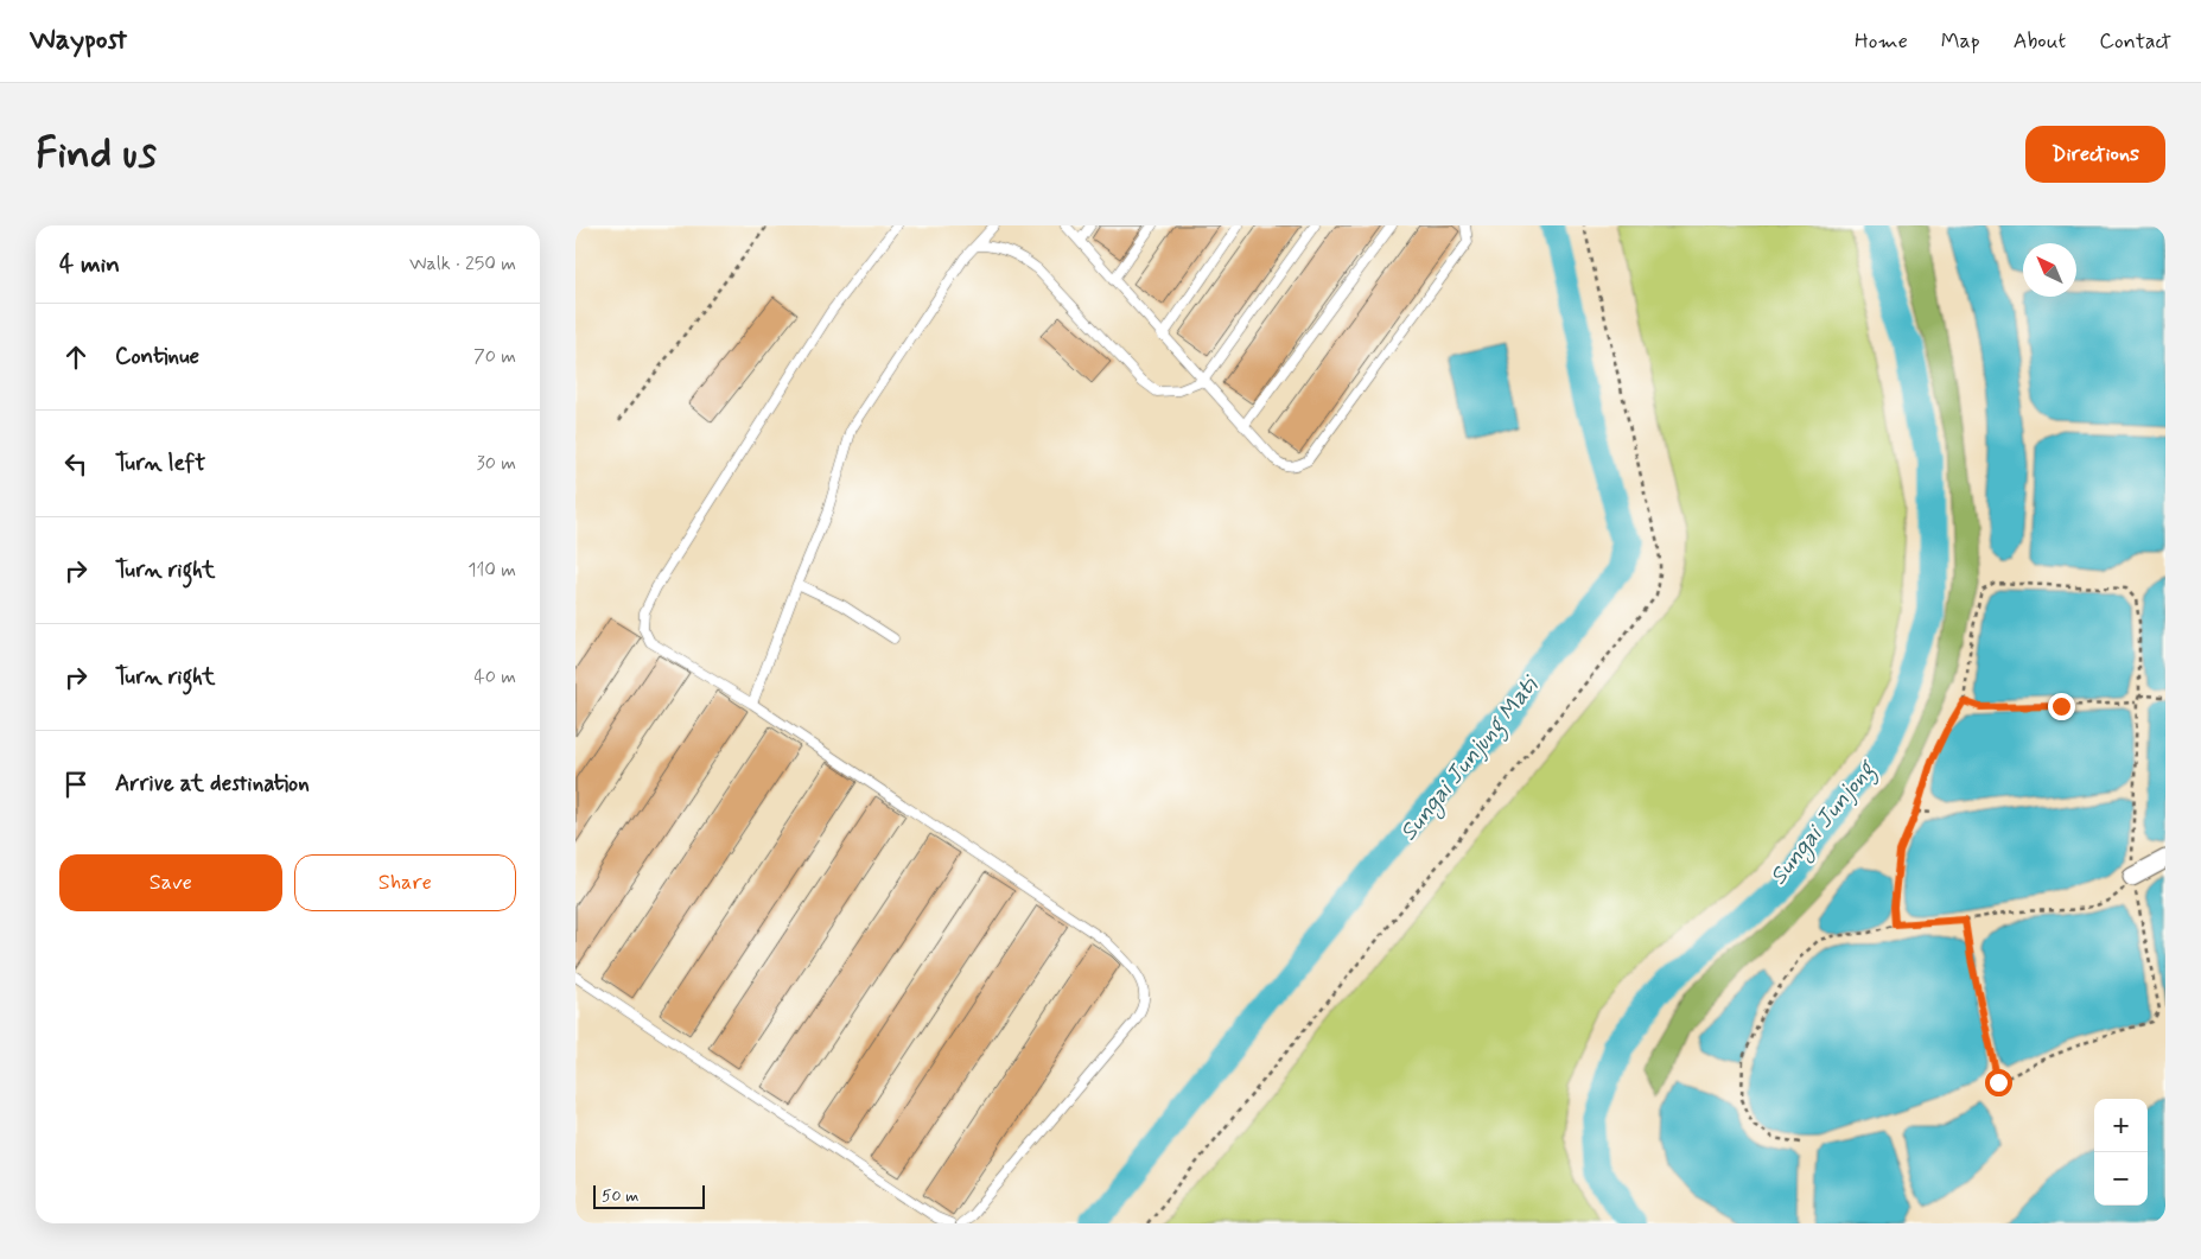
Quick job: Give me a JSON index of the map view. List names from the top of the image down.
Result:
{
  "water": ["Sungai Junjung Mati", "Sungai Junjong"],
  "scale_bar": "50 m",
  "north": "top left",
  "page": {
    "header": "Waypost",
    "nav": [
      "Home",
      "Map",
      "About",
      "Contact"
    ],
    "buttons": [
      "Directions",
      ["Save", "Share"]
    ],
    "title": "Find us",
    "heading": ["4 min", "Walk · 250 m"],
    "list": [
      ["Continue", "70 m"],
      ["Turn left", "30 m"],
      ["Turn right", "110 m"],
      ["Turn right", "40 m"],
      "Arrive at destination"
    ],
    "map_buttons": ["+", "−"],
    "scale": "50 m"
  }
}
